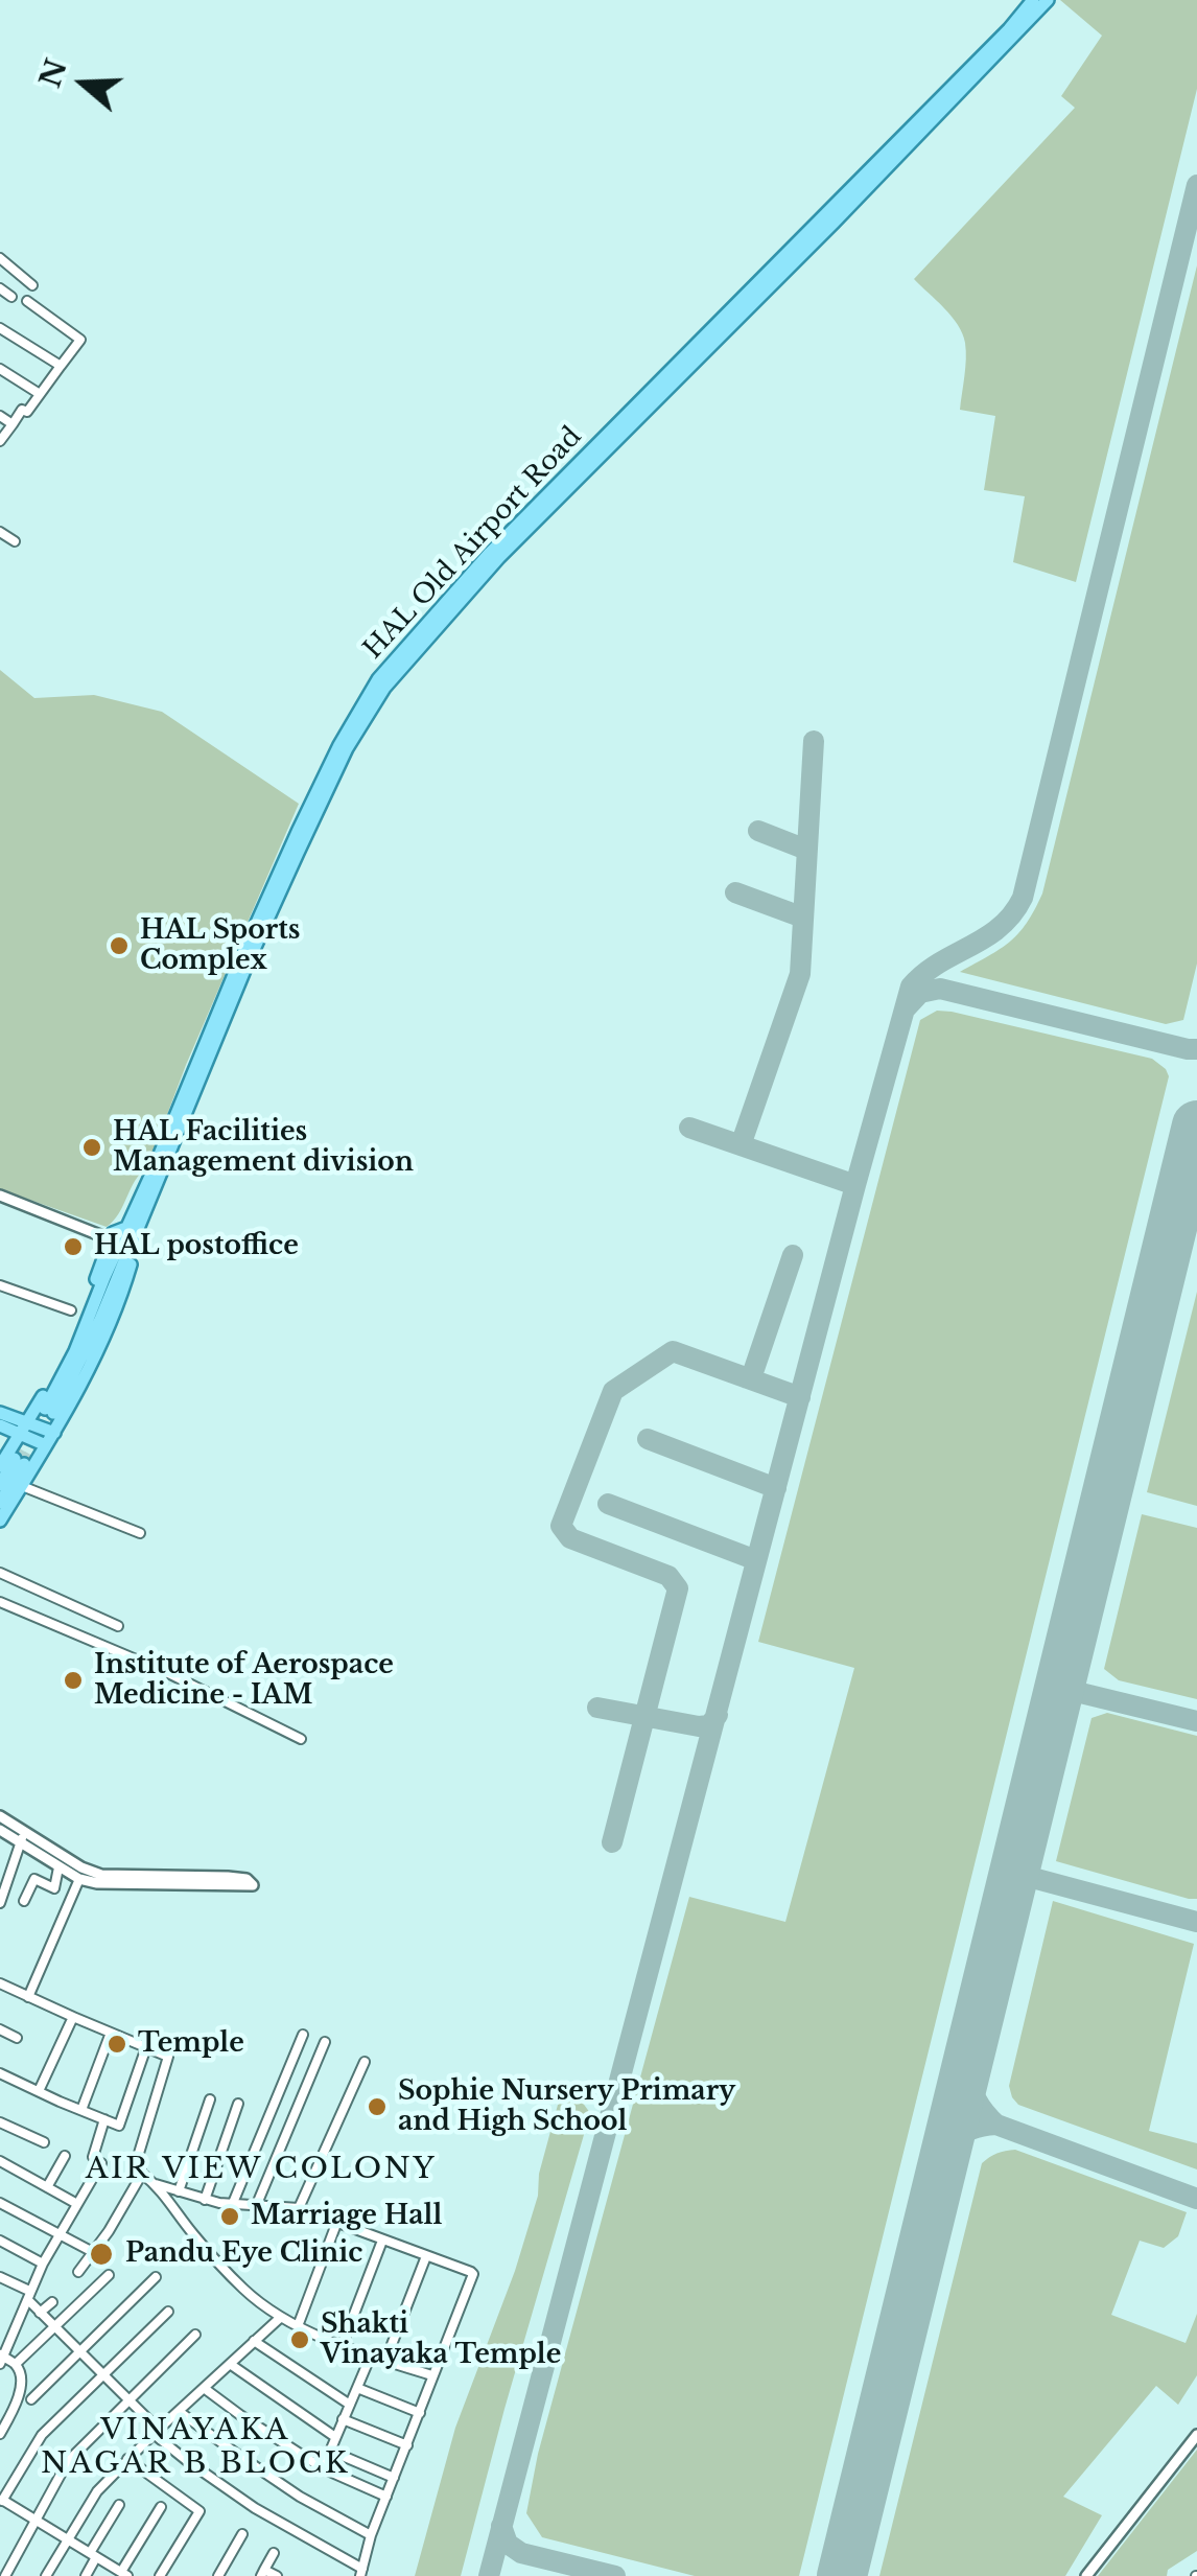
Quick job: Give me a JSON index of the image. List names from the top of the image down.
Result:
{
  "streets": {
    "main road": ["HAL Old Airport Road"]
  },
  "districts": ["AIR VIEW COLONY", "VINAYAKA NAGAR B BLOCK"],
  "places": [
    "HAL Sports Complex",
    "HAL Facilities Management division",
    "HAL postoffice",
    "Institute of Aerospace Medicine - IAM",
    "Temple",
    "Sophie Nursery Primary and High School",
    "Marriage Hall",
    "Pandu Eye Clinic",
    "Shakti Vinayaka Temple"
  ],
  "north": "left"
}
